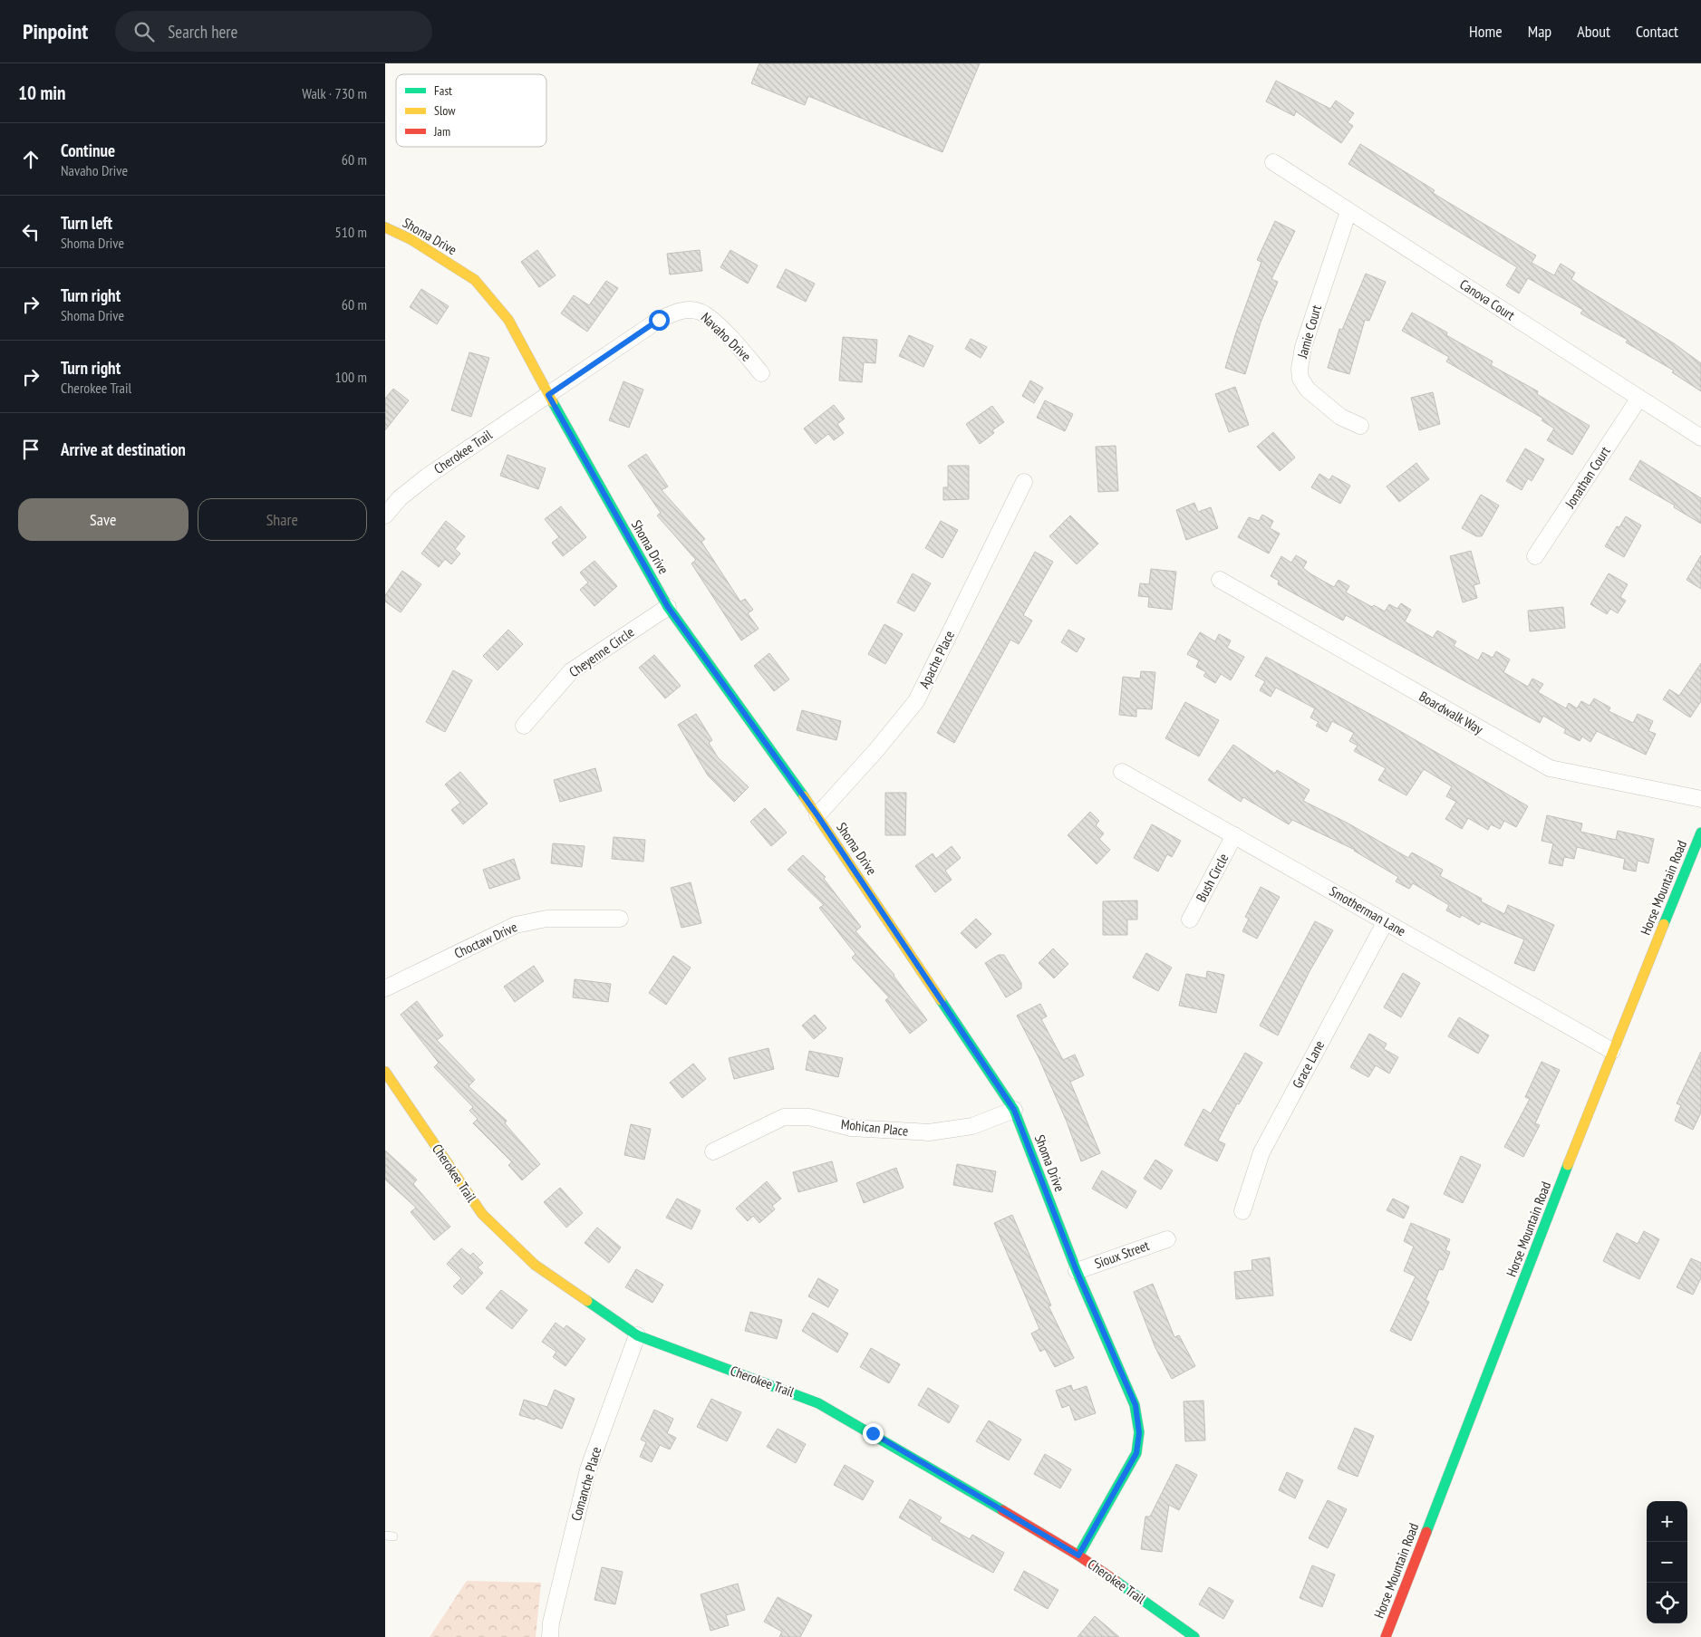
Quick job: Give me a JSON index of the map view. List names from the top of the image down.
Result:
{
  "streets": {
    "street": [
      "Shoma Drive",
      "Canova Court",
      "Jamie Court",
      "Navaho Drive",
      "Cherokee Trail",
      "Jonathan Court",
      "Cheyenne Circle",
      "Apache Place",
      "Boardwalk Way",
      "Bush Circle",
      "Horse Mountain Road",
      "Smotherman Lane",
      "Choctaw Drive",
      "Grace Lane",
      "Mohican Place",
      "Sioux Street",
      "Comanche Place"
    ]
  },
  "crossings": [
    ["Shoma Drive", "Navaho Drive"],
    ["Shoma Drive", "Cherokee Trail"],
    ["Shoma Drive", "Cheyenne Circle"],
    ["Shoma Drive", "Apache Place"],
    ["Shoma Drive", "Mohican Place"],
    ["Shoma Drive", "Sioux Street"],
    ["Canova Court", "Jamie Court"],
    ["Canova Court", "Jonathan Court"],
    ["Navaho Drive", "Cherokee Trail"],
    ["Cherokee Trail", "Comanche Place"],
    ["Bush Circle", "Smotherman Lane"],
    ["Horse Mountain Road", "Smotherman Lane"],
    ["Smotherman Lane", "Grace Lane"]
  ],
  "legend": ["Fast", "Slow", "Jam"],
  "page": {
    "header": "Pinpoint",
    "search": "Search here",
    "nav": [
      "Home",
      "Map",
      "About",
      "Contact"
    ],
    "heading": ["10 min", "Walk · 730 m"],
    "list": [
      ["Continue", "Navaho Drive", "60 m"],
      ["Turn left", "Shoma Drive", "510 m"],
      ["Turn right", "Shoma Drive", "60 m"],
      ["Turn right", "Cherokee Trail", "100 m"],
      "Arrive at destination"
    ],
    "buttons": ["Save", "Share"],
    "map_buttons": ["+", "−"]
  }
}
